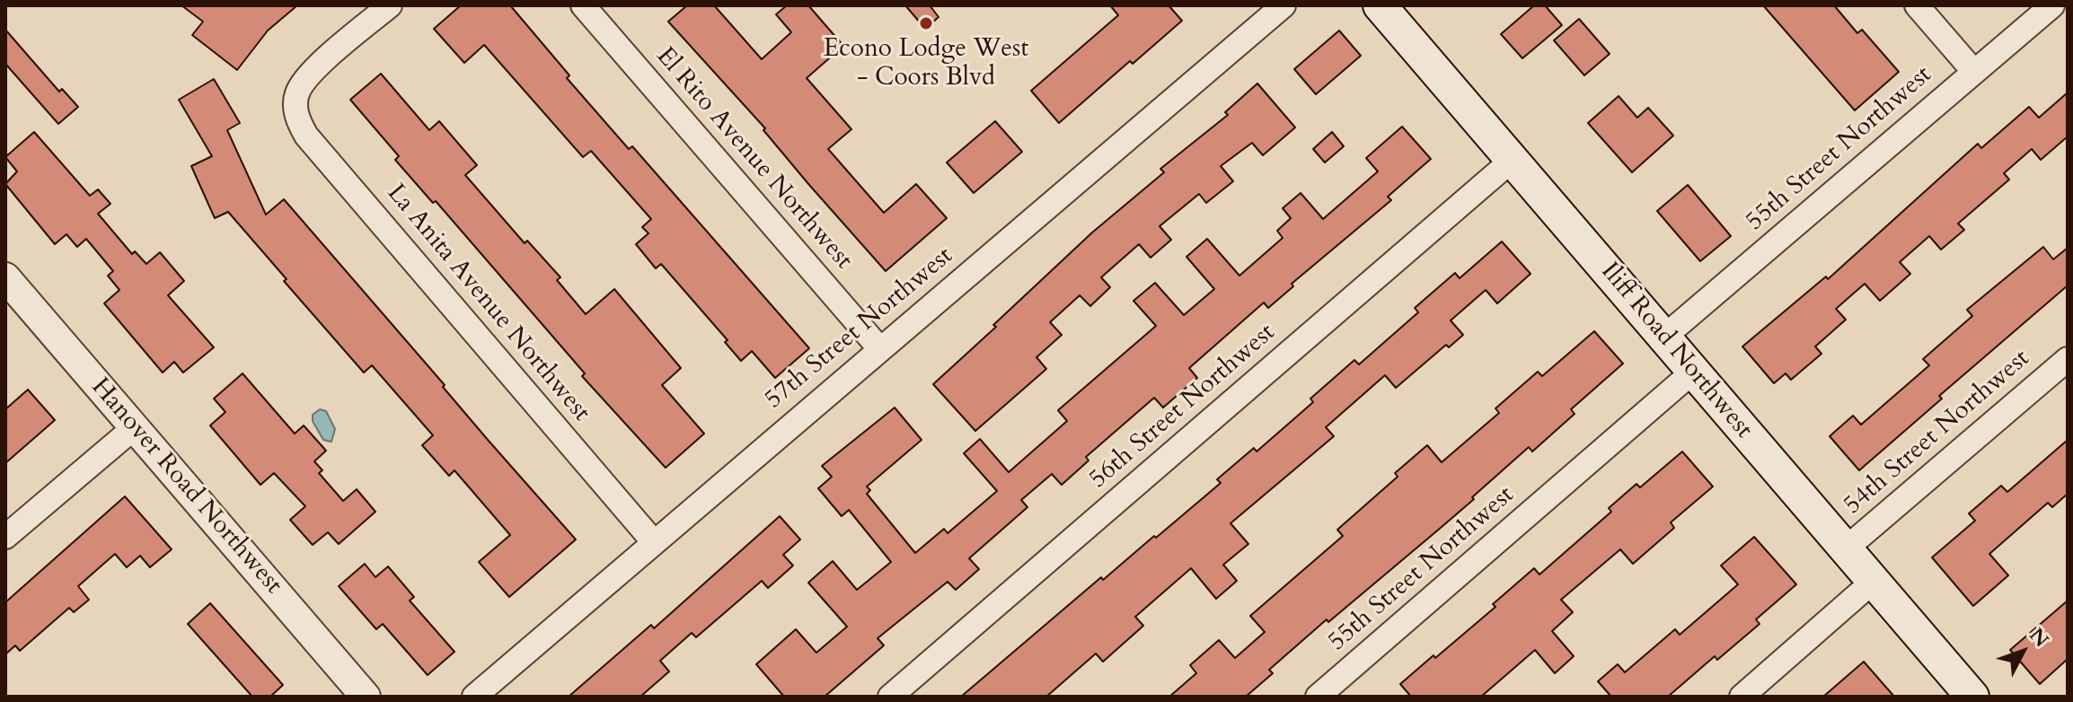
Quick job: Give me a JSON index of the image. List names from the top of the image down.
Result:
{
  "streets": {
    "main road": ["Iliff Road Northwest"],
    "street": [
      "55th Street Northwest",
      "El Rito Avenue Northwest",
      "La Anita Avenue Northwest",
      "57th Street Northwest",
      "56th Street Northwest",
      "54th Street Northwest",
      "Hanover Road Northwest"
    ]
  },
  "crossings": [
    ["55th Street Northwest", "Iliff Road Northwest"],
    ["El Rito Avenue Northwest", "57th Street Northwest"],
    ["La Anita Avenue Northwest", "57th Street Northwest"],
    ["Iliff Road Northwest", "56th Street Northwest"],
    ["Iliff Road Northwest", "54th Street Northwest"]
  ],
  "places": ["Econo Lodge West - Coors Blvd"],
  "north": "top right"
}
